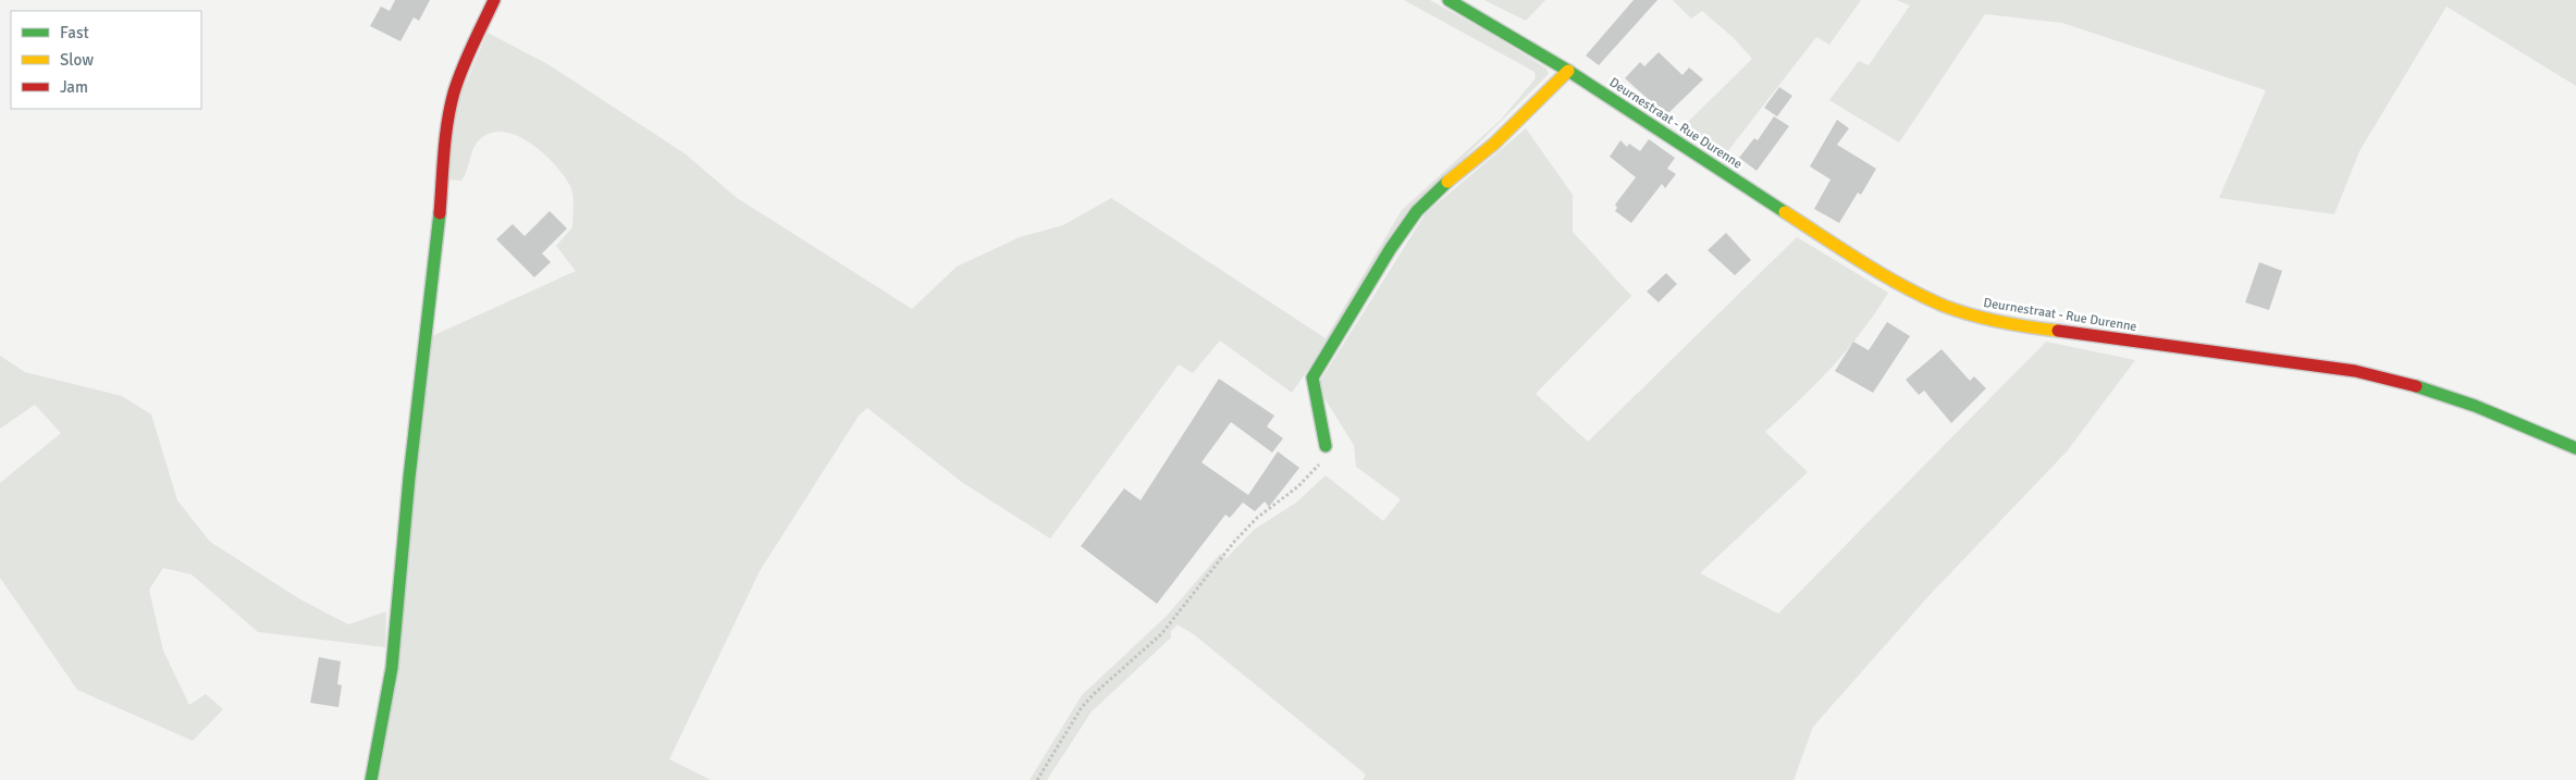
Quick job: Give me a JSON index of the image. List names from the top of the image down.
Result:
{
  "streets": {
    "street": ["Deurnestraat - Rue Durenne"]
  },
  "legend": ["Fast", "Slow", "Jam"]
}
